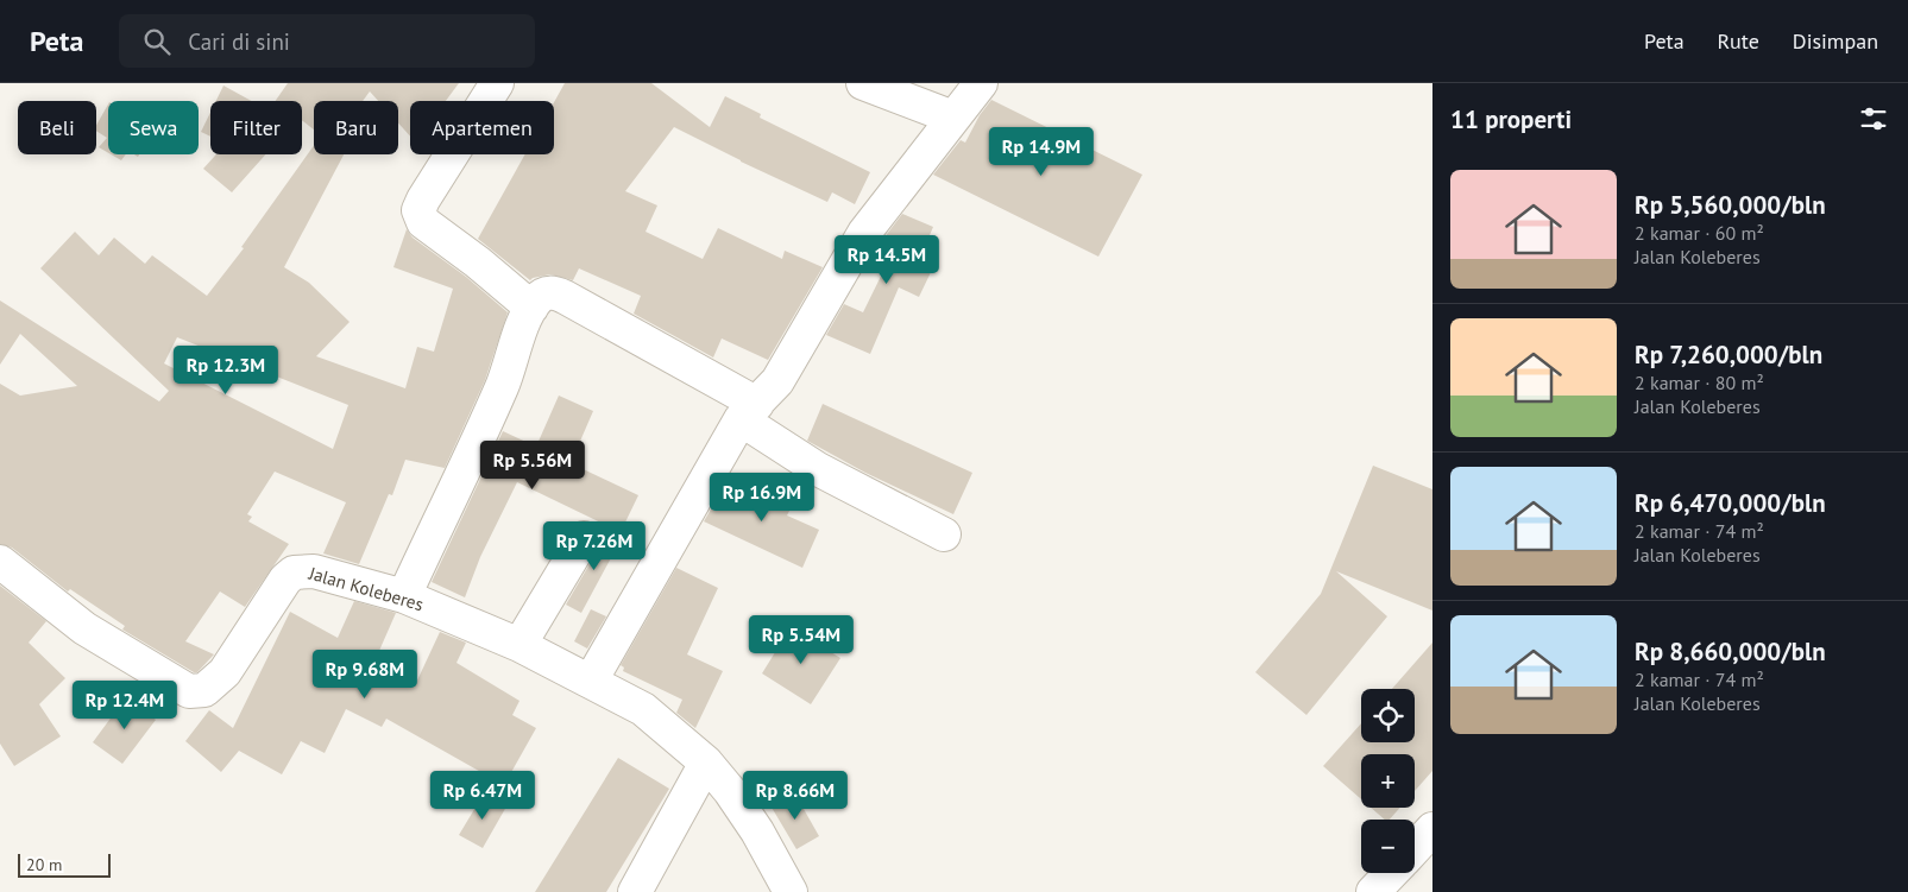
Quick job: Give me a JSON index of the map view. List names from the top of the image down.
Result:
{
  "streets": {
    "street": ["Jalan Koleberes"]
  },
  "scale_bar": "20 m",
  "page": {
    "header": "Peta",
    "search": "Cari di sini",
    "nav": ["Peta", "Rute", "Disimpan"],
    "heading": "11 properti",
    "chip": [
      "Beli",
      "Sewa",
      "Filter",
      "Baru",
      "Apartemen"
    ],
    "price": [
      "Rp 14.9M",
      "Rp 14.5M",
      "Rp 12.3M",
      "Rp 5.56M",
      "Rp 16.9M",
      "Rp 7.26M",
      "Rp 5.54M",
      "Rp 9.68M",
      "Rp 12.4M",
      "Rp 6.47M",
      "Rp 8.66M"
    ],
    "list": [
      {
        "name": "Rp 5,560,000/bln",
        "note": "2 kamar · 60 m² · Jalan Koleberes"
      },
      {
        "name": "Rp 7,260,000/bln",
        "note": "2 kamar · 80 m² · Jalan Koleberes"
      },
      {
        "name": "Rp 6,470,000/bln",
        "note": "2 kamar · 74 m² · Jalan Koleberes"
      },
      {
        "name": "Rp 8,660,000/bln",
        "note": "2 kamar · 74 m² · Jalan Koleberes"
      }
    ],
    "map_buttons": ["+", "−"],
    "scale": "20 m"
  }
}
